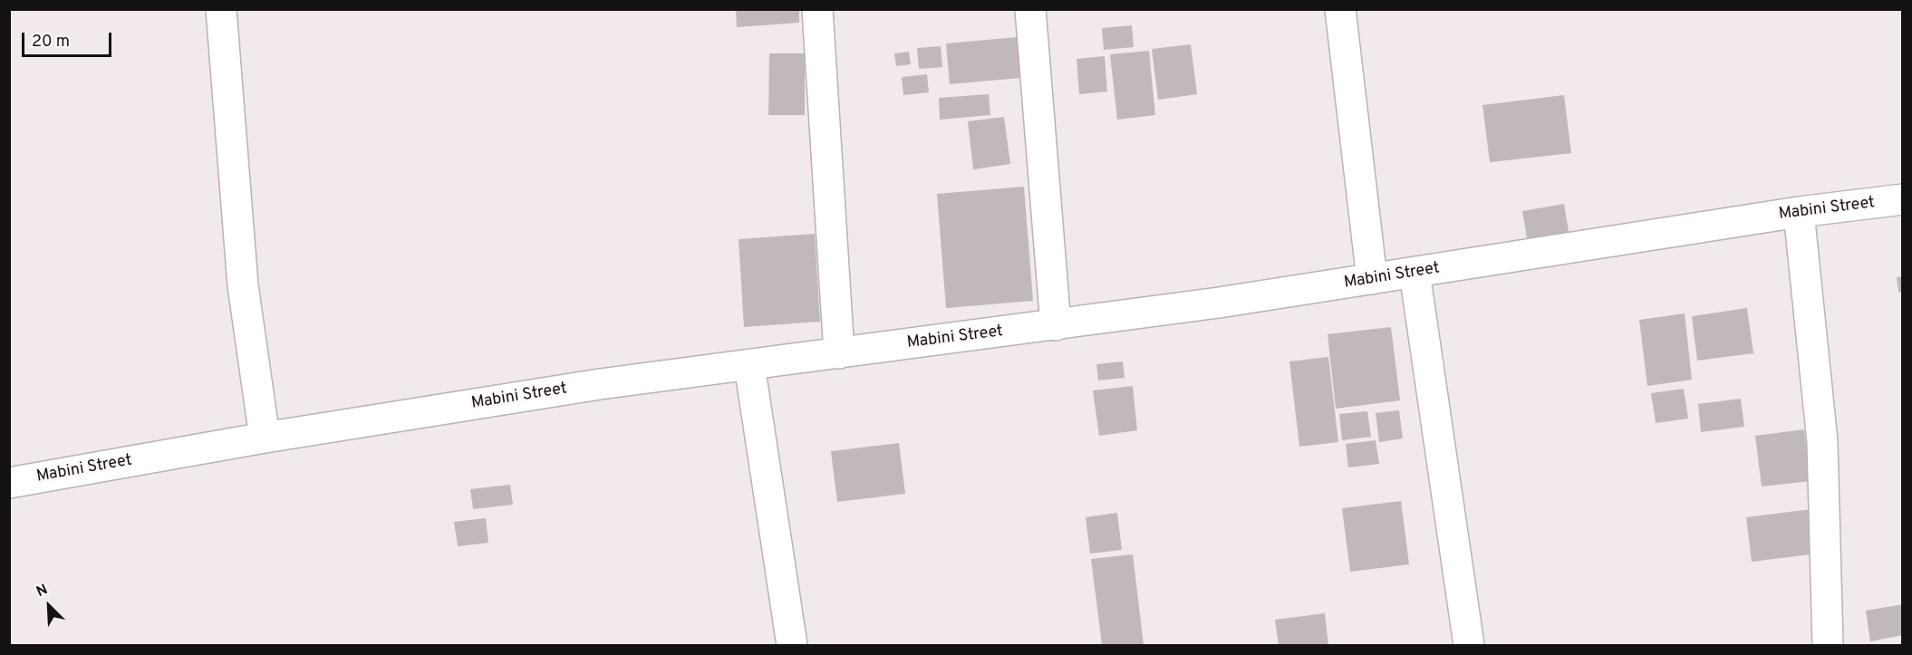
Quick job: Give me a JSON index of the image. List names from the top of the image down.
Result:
{
  "streets": {
    "street": ["Mabini Street"]
  },
  "scale_bar": "20 m",
  "north": "top left"
}
